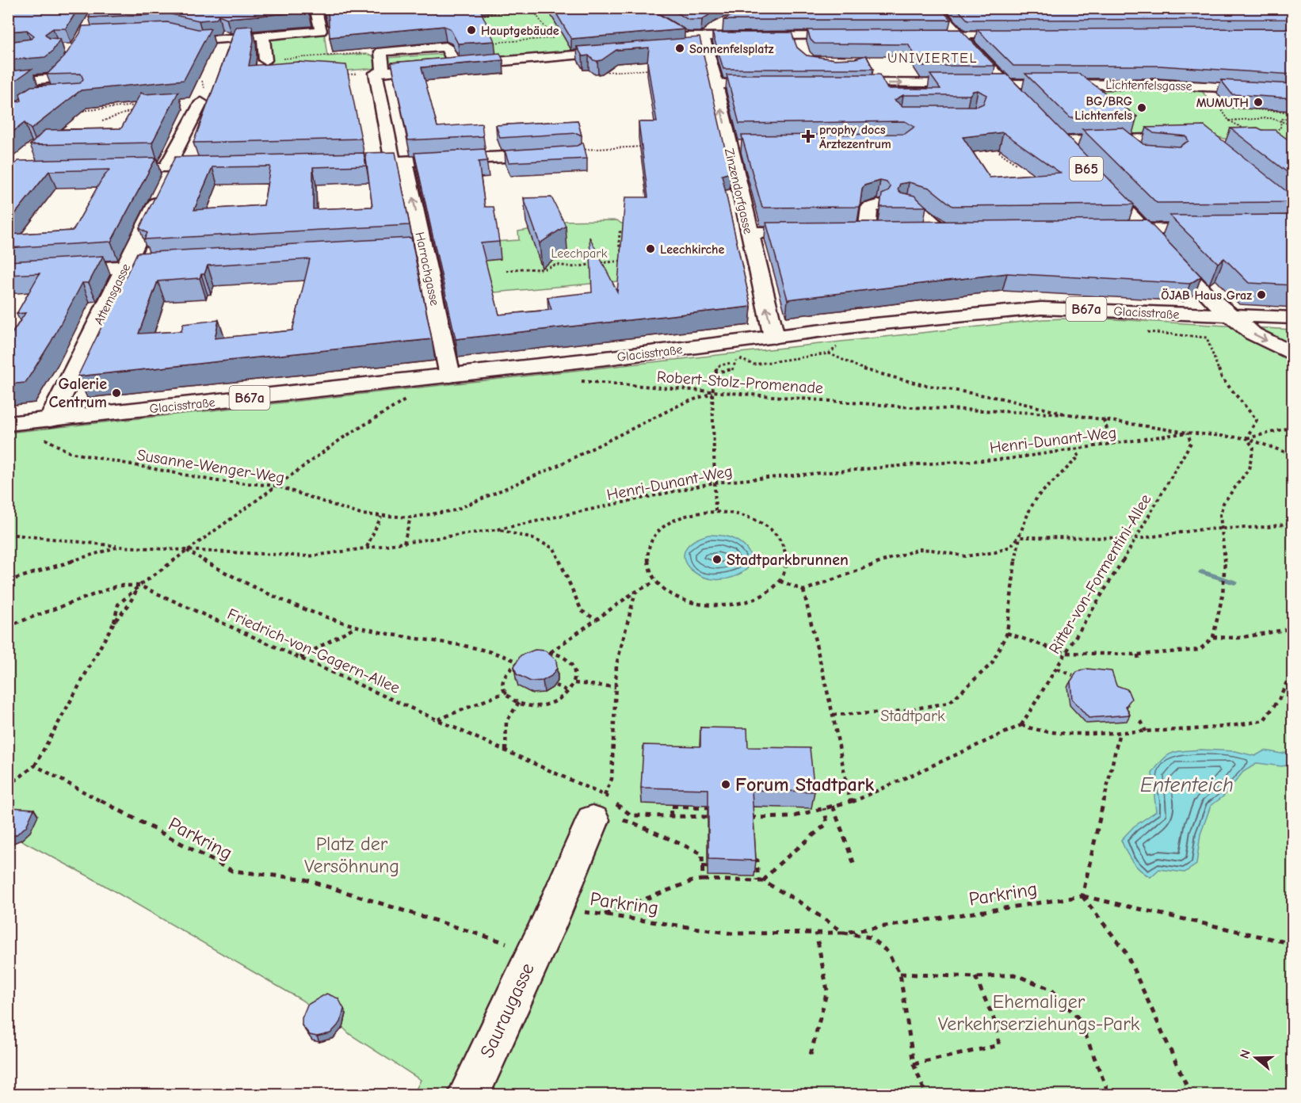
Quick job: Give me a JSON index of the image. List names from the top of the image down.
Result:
{
  "streets": {
    "street": [
      "Lichtenfelsgasse",
      "B65",
      "Zinzendorfgasse",
      "Harrachgasse",
      "Attemsgasse",
      "B67a",
      "Glacisstraße",
      "Sauraugasse"
    ],
    "path": [
      "Robert-Stolz-Promenade",
      "Henri-Dunant-Weg",
      "Susanne-Wenger-Weg",
      "Ritter-von-Formentini-Allee",
      "Friedrich-von-Gagern-Allee",
      "Parkring"
    ]
  },
  "crossings": [
    ["B65", "Glacisstraße"],
    ["Zinzendorfgasse", "Glacisstraße"],
    ["Harrachgasse", "Glacisstraße"],
    ["Attemsgasse", "Glacisstraße"],
    ["Attemsgasse", "Susanne-Wenger-Weg"],
    ["Glacisstraße", "Susanne-Wenger-Weg"],
    ["Robert-Stolz-Promenade", "Susanne-Wenger-Weg"],
    ["Henri-Dunant-Weg", "Ritter-von-Formentini-Allee"],
    ["Friedrich-von-Gagern-Allee", "Sauraugasse"],
    ["Parkring", "Sauraugasse"]
  ],
  "one_way": ["Zinzendorfgasse"],
  "districts": ["UNIVIERTEL"],
  "water": ["Ententeich"],
  "parks": [
    "Leechpark",
    "Stadtpark",
    "Platz der Versöhnung",
    "Ehemaliger Verkehrserziehungs-Park"
  ],
  "places": {
    "other": [
      "Hauptgebäude",
      "Sonnenfelsplatz",
      "MUMUTH",
      "BG/BRG Lichtenfels",
      "Leechkirche",
      "ÖJAB Haus Graz",
      "Galerie Centrum",
      "Stadtparkbrunnen",
      "Forum Stadtpark"
    ],
    "health": ["prophy docs Ärztezentrum"]
  },
  "north": "left"
}
